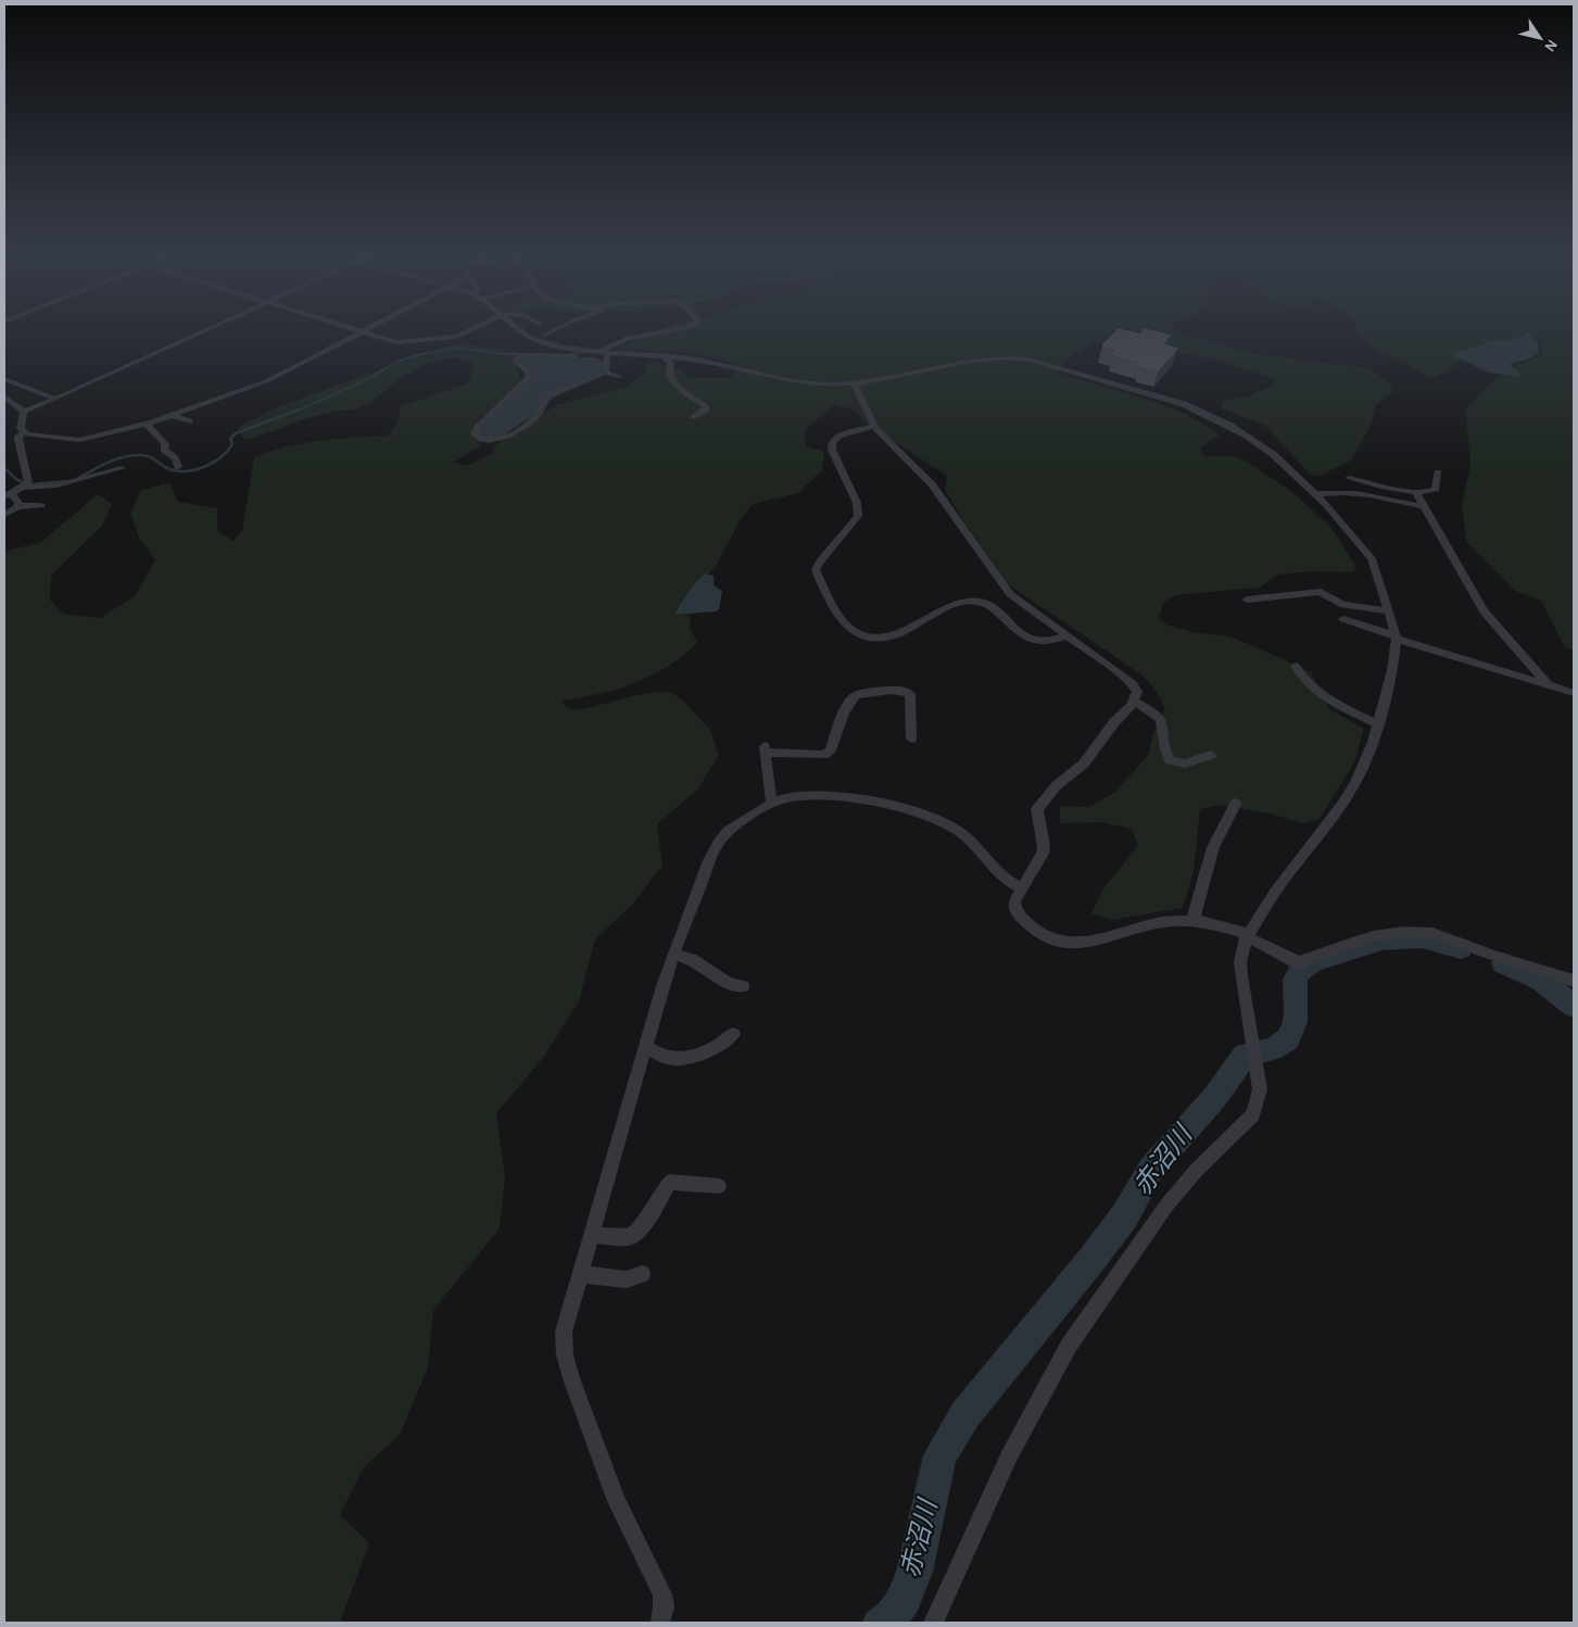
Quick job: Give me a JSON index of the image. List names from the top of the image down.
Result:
{
  "water": ["赤沼川"],
  "north": "bottom right"
}
